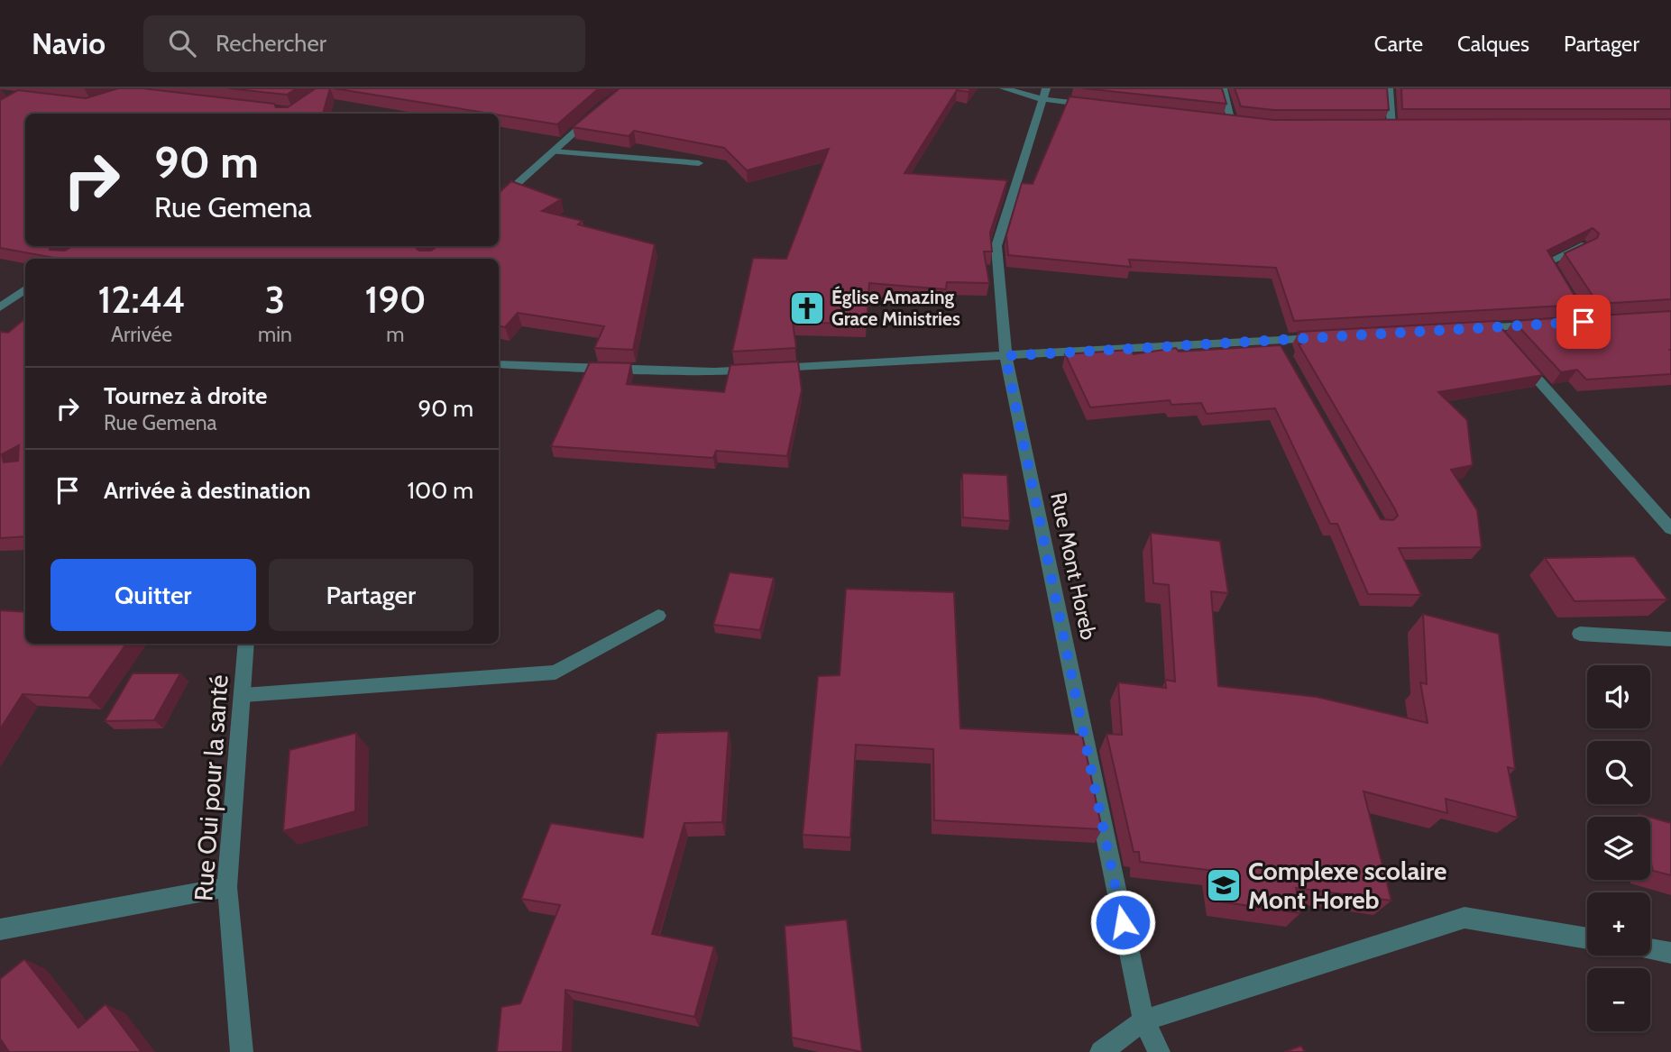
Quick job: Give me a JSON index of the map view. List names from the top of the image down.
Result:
{
  "streets": {
    "street": ["Rue Mont Horeb", "Rue Oui pour la santé"]
  },
  "places": {
    "church": ["Église Amazing Grace Ministries"],
    "school or university": ["Complexe scolaire Mont Horeb"]
  },
  "page": {
    "header": "Navio",
    "search": "Rechercher",
    "nav": ["Carte", "Calques", "Partager"],
    "turn": ["90 m", "Rue Gemena"],
    "eta": [
      "12:44",
      "Arrivée",
      "3",
      "min",
      "190",
      "m"
    ],
    "list": [
      {
        "name": "Tournez à droite",
        "note": "Rue Gemena",
        "value": "90 m"
      },
      {
        "name": "Arrivée à destination",
        "value": "100 m"
      }
    ],
    "buttons": ["Quitter", "Partager"],
    "map_buttons": ["+", "−"]
  }
}
